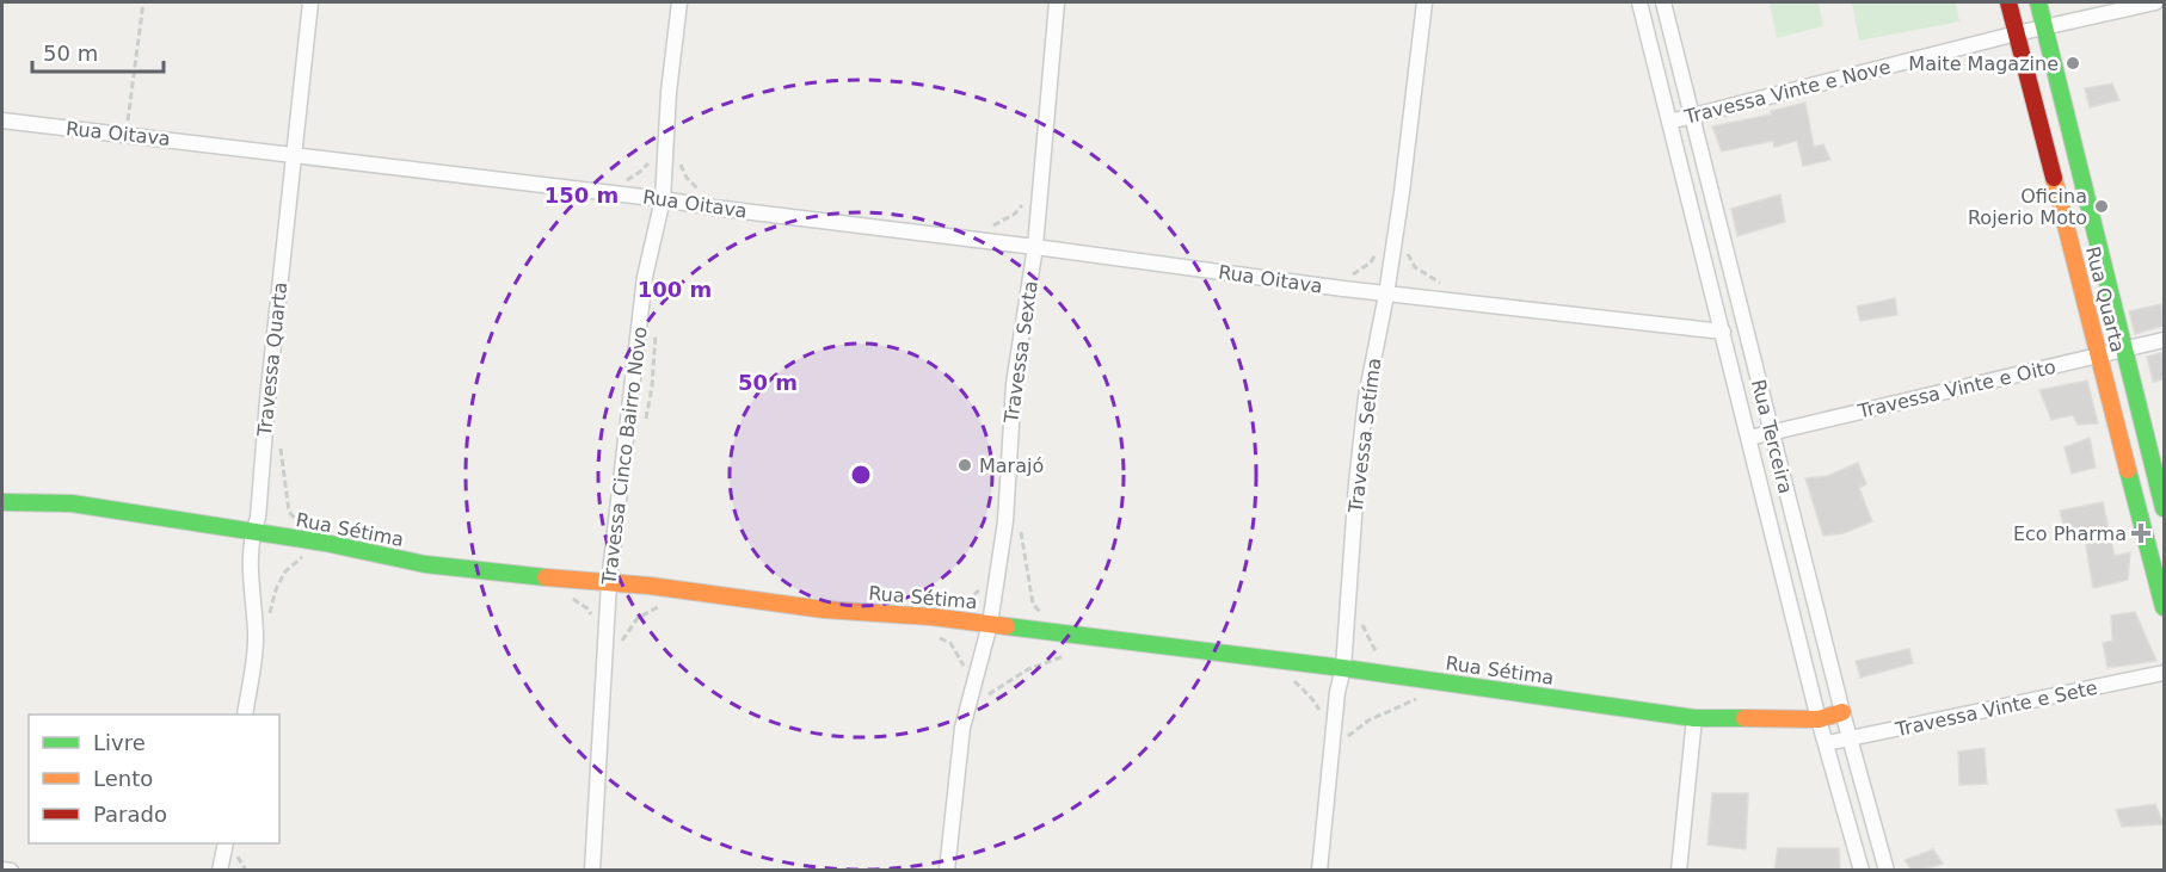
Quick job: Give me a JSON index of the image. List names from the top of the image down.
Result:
{
  "streets": {
    "street": [
      "Travessa Vinte e Nove",
      "Rua Oitava",
      "Rua Quarta",
      "Travessa Sexta",
      "Travessa Quarta",
      "Travessa Vinte e Oito",
      "Travessa Setíma",
      "Rua Terceira",
      "Travessa Cinco Bairro Novo",
      "Rua Sétima",
      "Travessa Vinte e Sete"
    ]
  },
  "crossings": [
    ["Travessa Vinte e Nove", "Rua Quarta"],
    ["Travessa Vinte e Nove", "Rua Terceira"],
    ["Rua Oitava", "Travessa Sexta"],
    ["Rua Oitava", "Travessa Quarta"],
    ["Rua Oitava", "Travessa Setíma"],
    ["Rua Oitava", "Rua Terceira"],
    ["Rua Oitava", "Travessa Cinco Bairro Novo"],
    ["Rua Quarta", "Travessa Vinte e Oito"],
    ["Travessa Sexta", "Rua Sétima"],
    ["Travessa Quarta", "Rua Sétima"],
    ["Travessa Vinte e Oito", "Rua Terceira"],
    ["Travessa Setíma", "Rua Sétima"],
    ["Rua Terceira", "Rua Sétima"],
    ["Rua Terceira", "Travessa Vinte e Sete"],
    ["Travessa Cinco Bairro Novo", "Rua Sétima"]
  ],
  "places": {
    "other": ["Maite Magazine", "Oficina Rojerio Moto", "Marajó"],
    "health": ["Eco Pharma"]
  },
  "legend": ["Livre", "Lento", "Parado"],
  "scale_bar": "50 m",
  "rings": ["150 m", "100 m", "50 m"]
}
